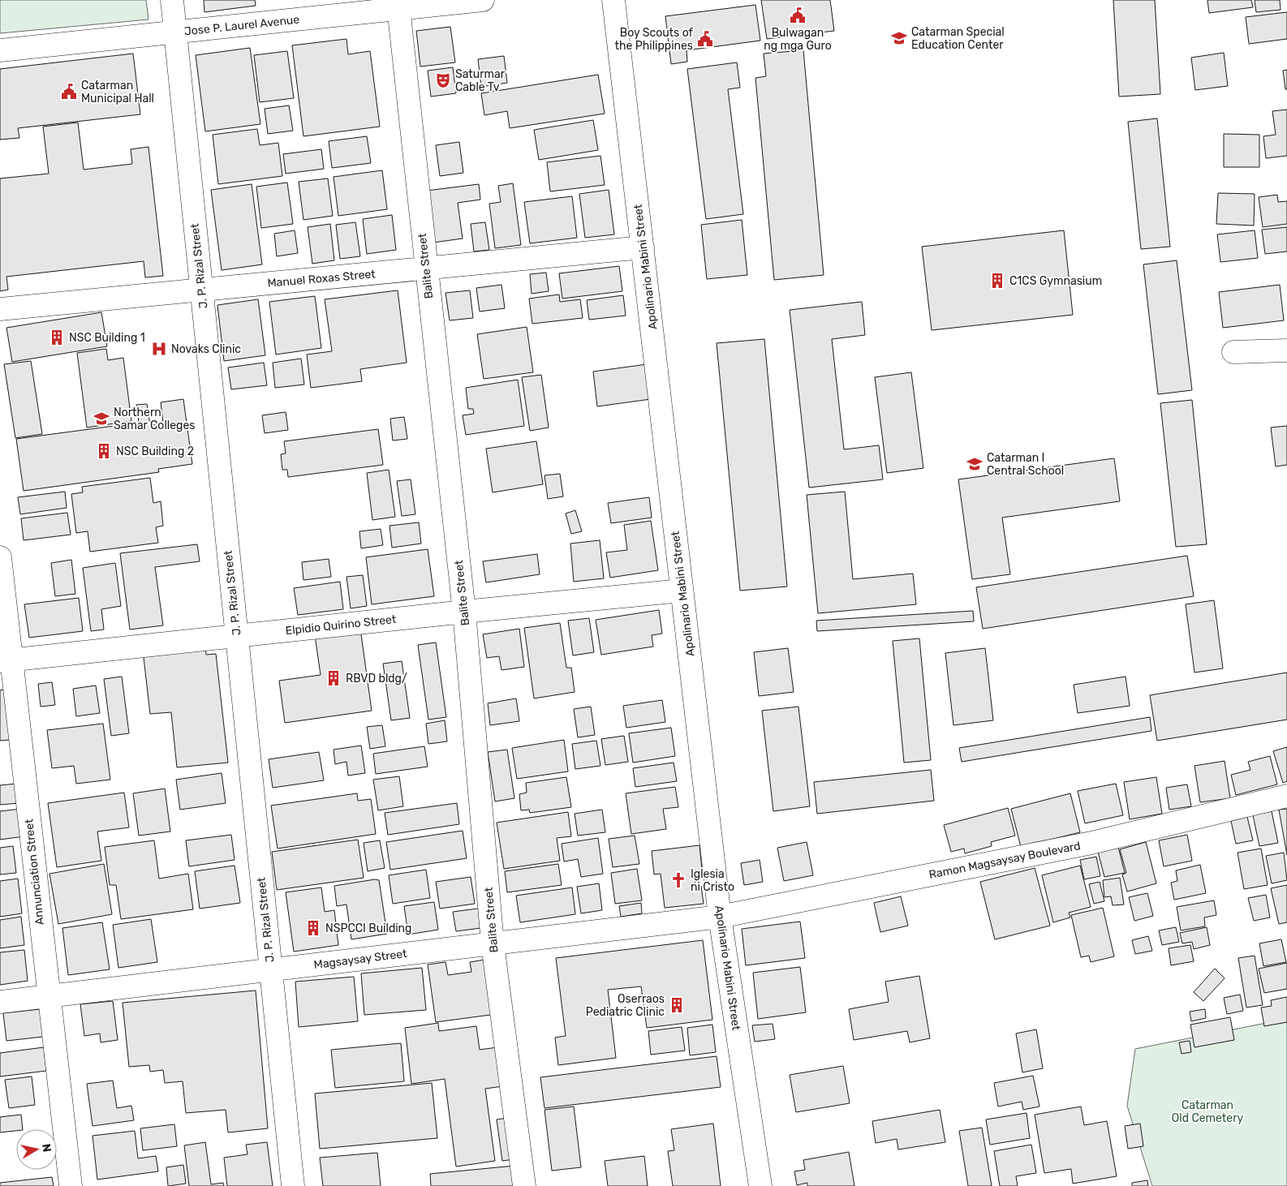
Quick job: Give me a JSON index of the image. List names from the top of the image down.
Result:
{
  "streets": {
    "street": [
      "Jose P. Laurel Avenue",
      "J. P. Rizal Street",
      "Balite Street",
      "Apolinario Mabini Street",
      "Manuel Roxas Street",
      "Elpidio Quirino Street",
      "Ramon Magsaysay Boulevard",
      "Annunciation Street",
      "Magsaysay Street"
    ]
  },
  "crossings": [
    ["Jose P. Laurel Avenue", "J. P. Rizal Street"],
    ["Jose P. Laurel Avenue", "Balite Street"],
    ["J. P. Rizal Street", "Manuel Roxas Street"],
    ["J. P. Rizal Street", "Elpidio Quirino Street"],
    ["J. P. Rizal Street", "Magsaysay Street"],
    ["Balite Street", "Manuel Roxas Street"],
    ["Balite Street", "Elpidio Quirino Street"],
    ["Balite Street", "Magsaysay Street"],
    ["Apolinario Mabini Street", "Manuel Roxas Street"],
    ["Apolinario Mabini Street", "Elpidio Quirino Street"],
    ["Apolinario Mabini Street", "Ramon Magsaysay Boulevard"],
    ["Apolinario Mabini Street", "Magsaysay Street"],
    ["Elpidio Quirino Street", "Annunciation Street"],
    ["Ramon Magsaysay Boulevard", "Magsaysay Street"],
    ["Annunciation Street", "Magsaysay Street"]
  ],
  "parks": ["Catarman Old Cemetery"],
  "places": {
    "public building": ["Bulwagan ng mga Guro", "Boy Scouts of the Philippines", "Catarman Municipal Hall"],
    "school or university": ["Catarman Special Education Center", "Northern Samar Colleges", "Catarman I Central School"],
    "theatre": ["Saturmar Cable Tv"],
    "building": [
      "C1CS Gymnasium",
      "NSC Building 1",
      "NSC Building 2",
      "RBVD bldg/",
      "NSPCCI Building",
      "Oserraos Pediatric Clinic"
    ],
    "hospital": ["Novaks Clinic"],
    "church": ["Iglesia ni Cristo"]
  },
  "north": "right"
}
